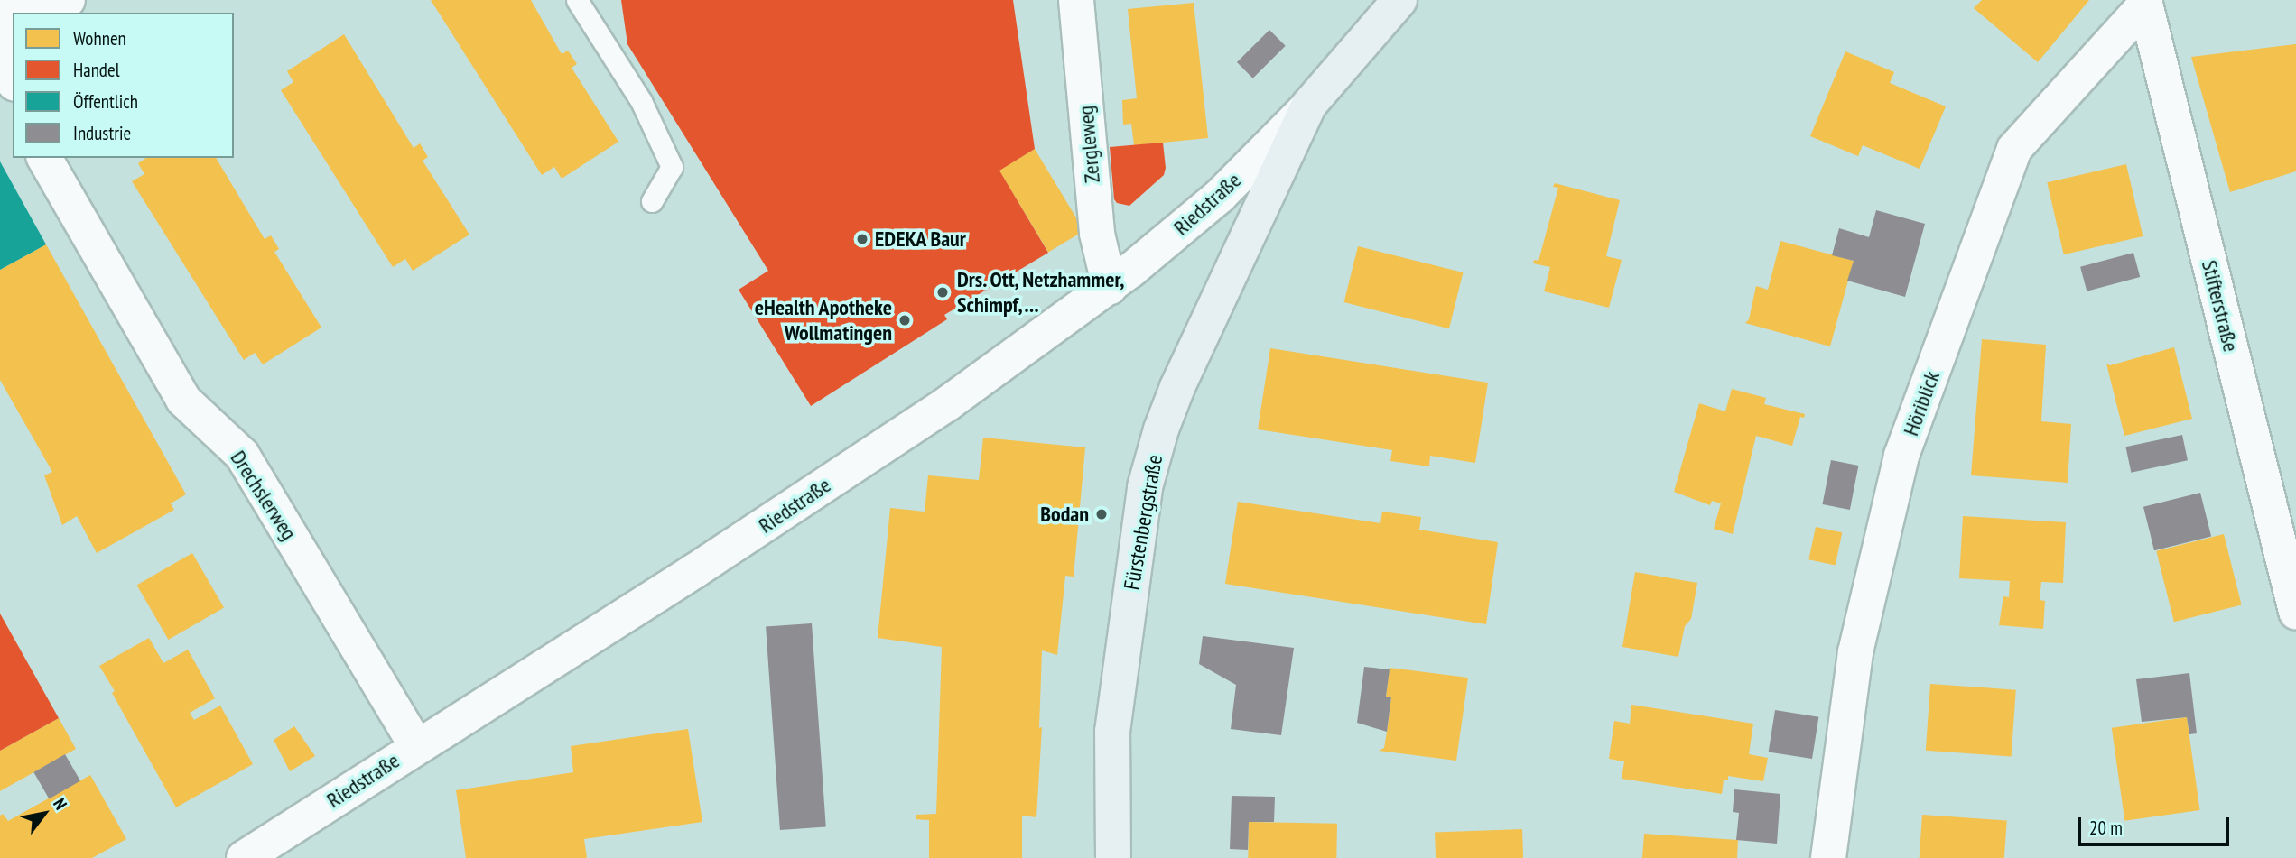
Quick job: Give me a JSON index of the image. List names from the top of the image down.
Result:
{
  "streets": {
    "main road": ["Fürstenbergstraße"],
    "street": [
      "Zergleweg",
      "Riedstraße",
      "Stifterstraße",
      "Höriblick",
      "Drechslerweg"
    ]
  },
  "crossings": [
    ["Zergleweg", "Riedstraße"],
    ["Riedstraße", "Drechslerweg"],
    ["Riedstraße", "Fürstenbergstraße"],
    ["Stifterstraße", "Höriblick"]
  ],
  "places": [
    "EDEKA Baur",
    "Drs. Ott, Netzhammer, Schimpf, ...",
    "eHealth Apotheke Wollmatingen",
    "Bodan"
  ],
  "legend": [
    "Wohnen",
    "Handel",
    "Öffentlich",
    "Industrie"
  ],
  "scale_bar": "20 m",
  "north": "top right"
}
